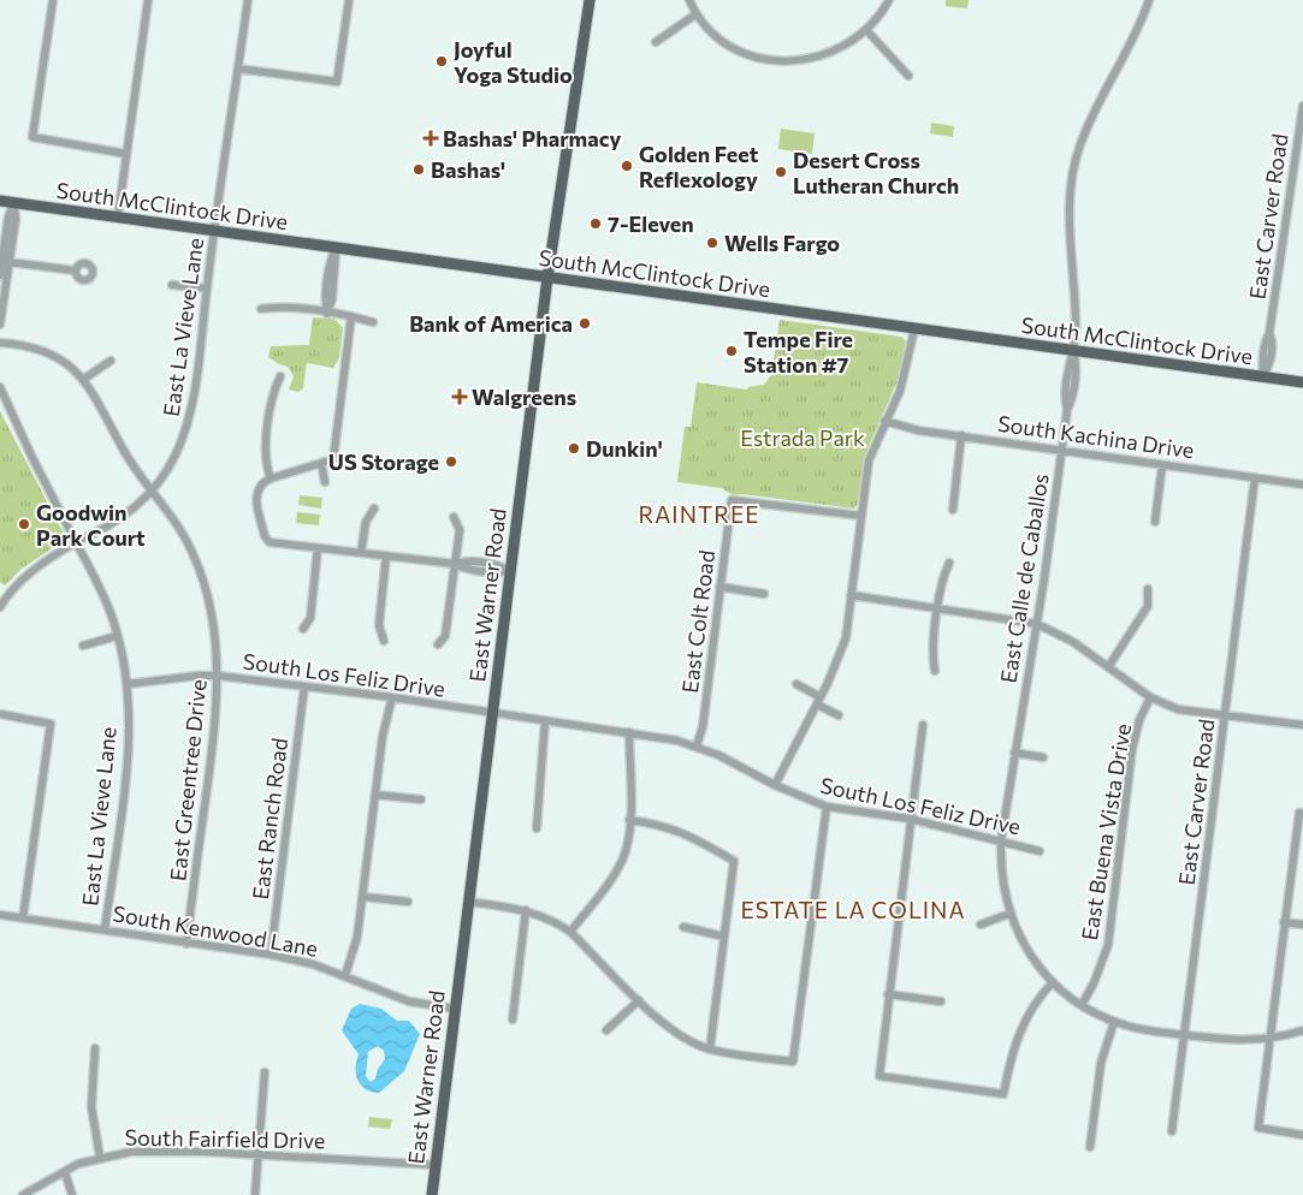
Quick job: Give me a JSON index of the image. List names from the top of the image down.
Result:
{
  "streets": {
    "main road": ["South McClintock Drive", "East Warner Road"],
    "street": [
      "East Carver Road",
      "East La Vieve Lane",
      "South Kachina Drive",
      "East Calle de Caballos",
      "East Colt Road",
      "South Los Feliz Drive",
      "East Greentree Drive",
      "East Ranch Road",
      "East Buena Vista Drive",
      "South Kenwood Lane",
      "South Fairfield Drive"
    ]
  },
  "crossings": [
    ["South McClintock Drive", "East Carver Road"],
    ["South McClintock Drive", "East La Vieve Lane"],
    ["South McClintock Drive", "East Calle de Caballos"],
    ["South McClintock Drive", "East Warner Road"],
    ["East Carver Road", "South Kachina Drive"],
    ["East Carver Road", "East Calle de Caballos"],
    ["East La Vieve Lane", "South Los Feliz Drive"],
    ["East La Vieve Lane", "East Greentree Drive"],
    ["East La Vieve Lane", "South Kenwood Lane"],
    ["South Kachina Drive", "East Calle de Caballos"],
    ["East Calle de Caballos", "South Los Feliz Drive"],
    ["East Calle de Caballos", "East Buena Vista Drive"],
    ["East Warner Road", "South Los Feliz Drive"],
    ["East Warner Road", "South Kenwood Lane"],
    ["East Warner Road", "South Fairfield Drive"],
    ["East Colt Road", "South Los Feliz Drive"],
    ["South Los Feliz Drive", "East Greentree Drive"],
    ["South Los Feliz Drive", "East Ranch Road"],
    ["East Greentree Drive", "South Kenwood Lane"],
    ["East Ranch Road", "South Kenwood Lane"]
  ],
  "districts": ["RAINTREE", "ESTATE LA COLINA"],
  "parks": ["Estrada Park"],
  "places": {
    "other": [
      "Joyful Yoga Studio",
      "Golden Feet Reflexology",
      "Bashas'",
      "Desert Cross Lutheran Church",
      "7-Eleven",
      "Wells Fargo",
      "Bank of America",
      "Tempe Fire Station #7",
      "Dunkin'",
      "US Storage",
      "Goodwin Park Court"
    ],
    "health": ["Bashas' Pharmacy", "Walgreens"]
  }
}
